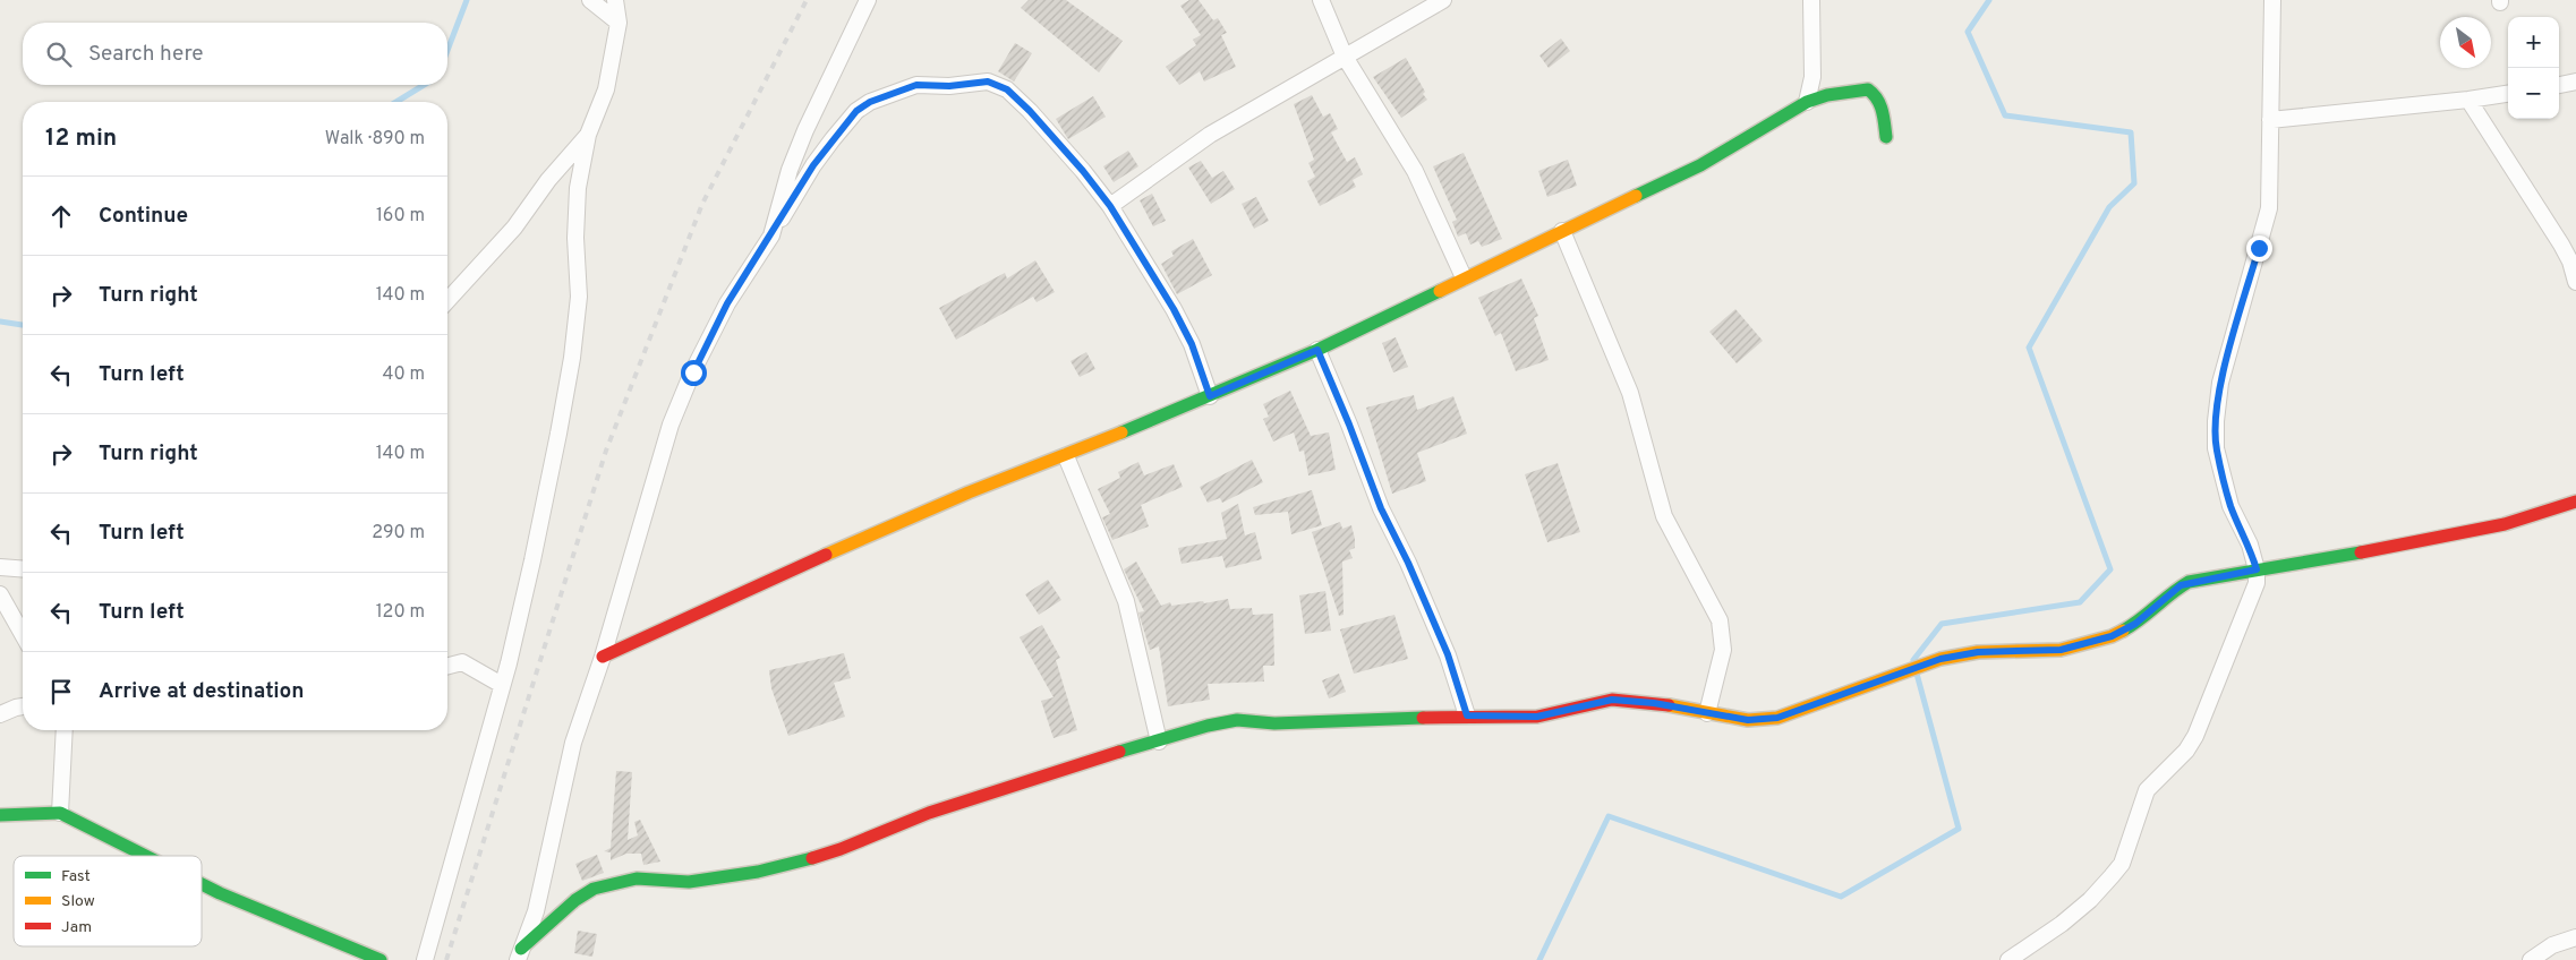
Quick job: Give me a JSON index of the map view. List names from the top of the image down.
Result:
{
  "legend": ["Fast", "Slow", "Jam"],
  "north": "bottom right",
  "page": {
    "map_buttons": ["+", "−"],
    "search": "Search here",
    "heading": ["12 min", "Walk · 890 m"],
    "list": [
      ["Continue", "160 m"],
      ["Turn right", "140 m"],
      ["Turn left", "40 m"],
      ["Turn right", "140 m"],
      ["Turn left", "290 m"],
      ["Turn left", "120 m"],
      "Arrive at destination"
    ]
  }
}
